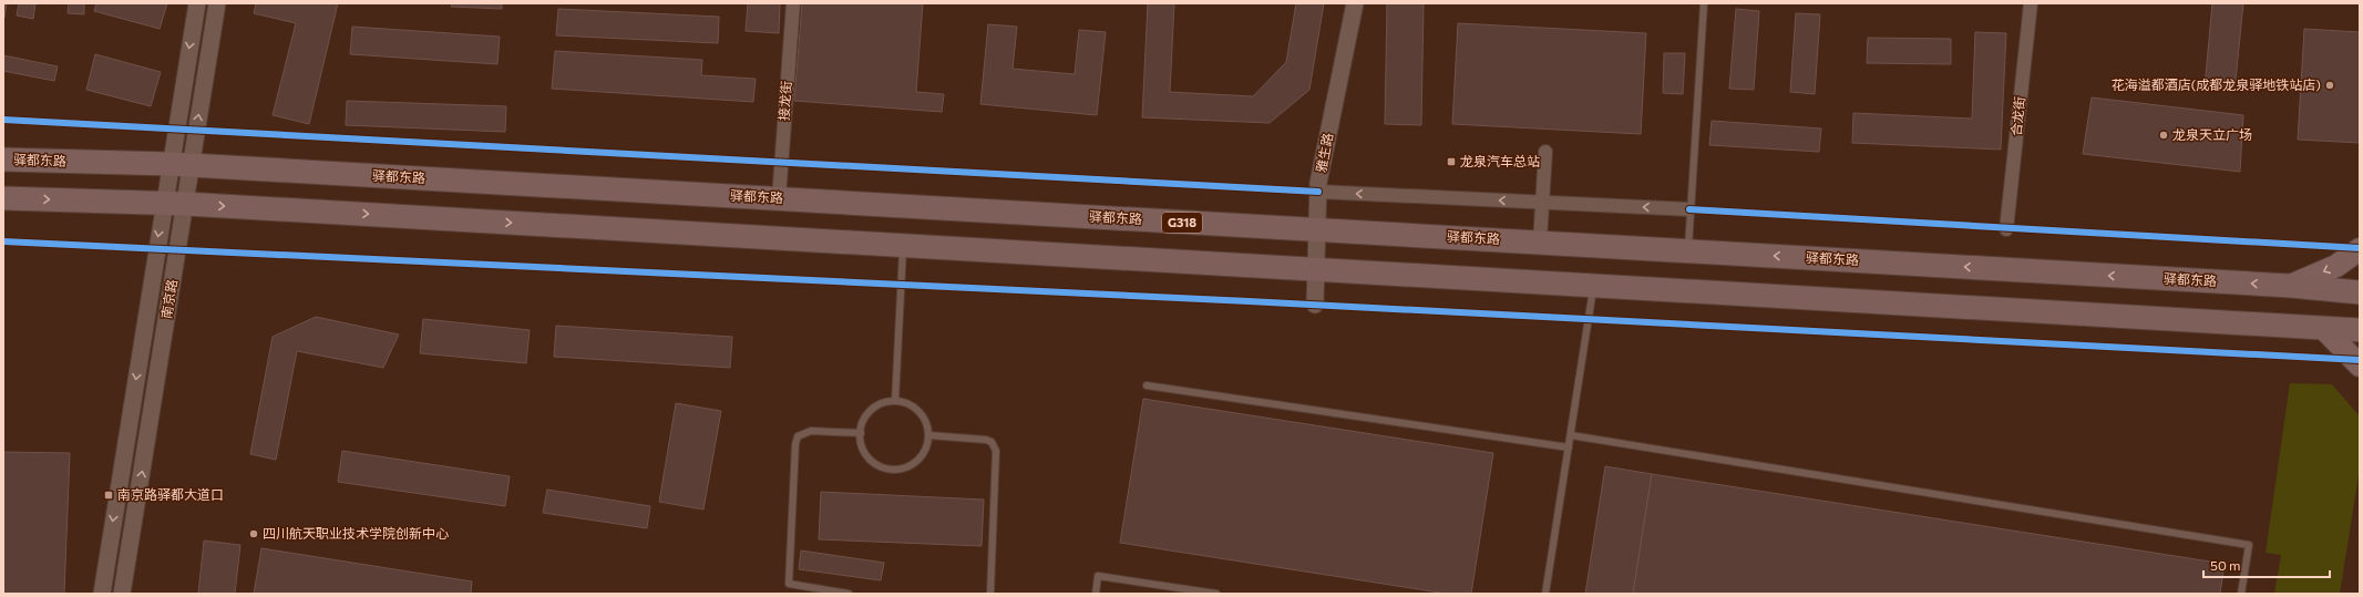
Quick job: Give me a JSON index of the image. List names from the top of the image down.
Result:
{
  "streets": {
    "highway": ["驿都东路", "G318"],
    "street": [
      "接龙街",
      "合龙街",
      "雅生路",
      "南京路"
    ]
  },
  "crossings": [
    ["接龙街", "驿都东路"],
    ["雅生路", "驿都东路"],
    ["驿都东路", "南京路"]
  ],
  "places": {
    "other": ["花海溢都酒店(成都龙泉驿地铁站店)", "龙泉天立广场", "四川航天职业技术学院创新中心"],
    "transit": ["龙泉汽车总站", "南京路驿都大道口"]
  },
  "scale_bar": "50 m"
}
